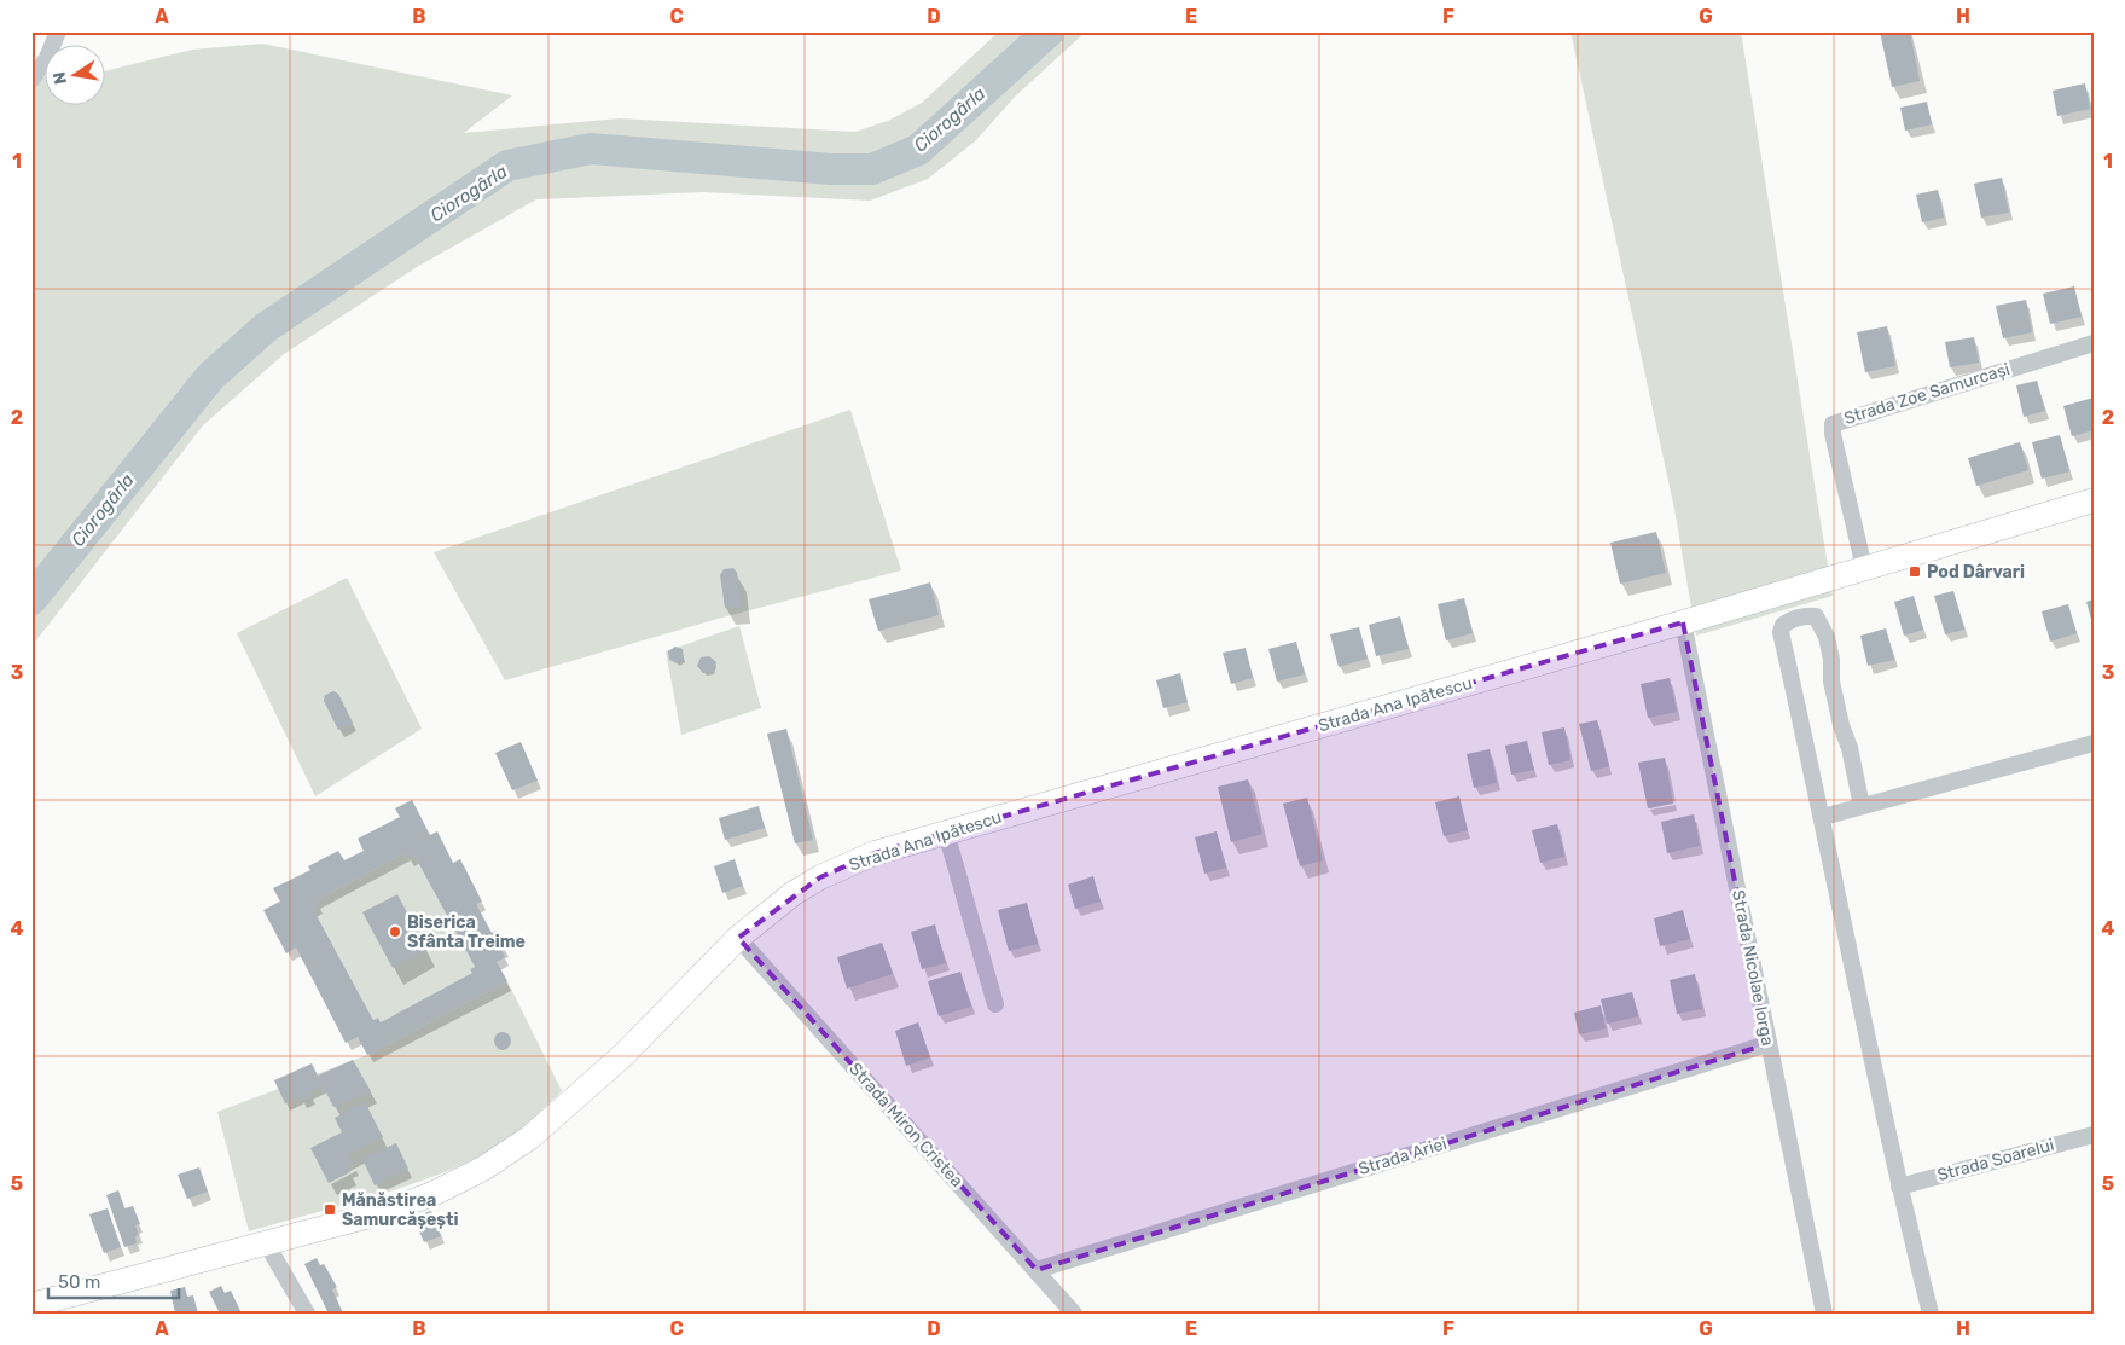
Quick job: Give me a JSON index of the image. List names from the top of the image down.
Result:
{
  "streets": {
    "main road": ["Strada Ana Ipătescu"],
    "street": [
      "Strada Zoe Samurcași",
      "Strada Nicolae Iorga",
      "Strada Miron Cristea",
      "Strada Ariei",
      "Strada Soarelui"
    ]
  },
  "crossings": [
    ["Strada Zoe Samurcași", "Strada Ana Ipătescu"],
    ["Strada Ana Ipătescu", "Strada Nicolae Iorga"],
    ["Strada Ana Ipătescu", "Strada Miron Cristea"],
    ["Strada Nicolae Iorga", "Strada Ariei"],
    ["Strada Miron Cristea", "Strada Ariei"]
  ],
  "water": ["Ciorogârla"],
  "places": {
    "transit": ["Pod Dârvari", "Mănăstirea Samurcășești"],
    "other": ["Biserica Sfânta Treime"]
  },
  "scale_bar": "50 m",
  "north": "left",
  "grid": {
    "columns": [
      "A",
      "B",
      "C",
      "D",
      "E",
      "F",
      "G",
      "H"
    ],
    "rows": [
      "1",
      "2",
      "3",
      "4",
      "5"
    ]
  }
}
